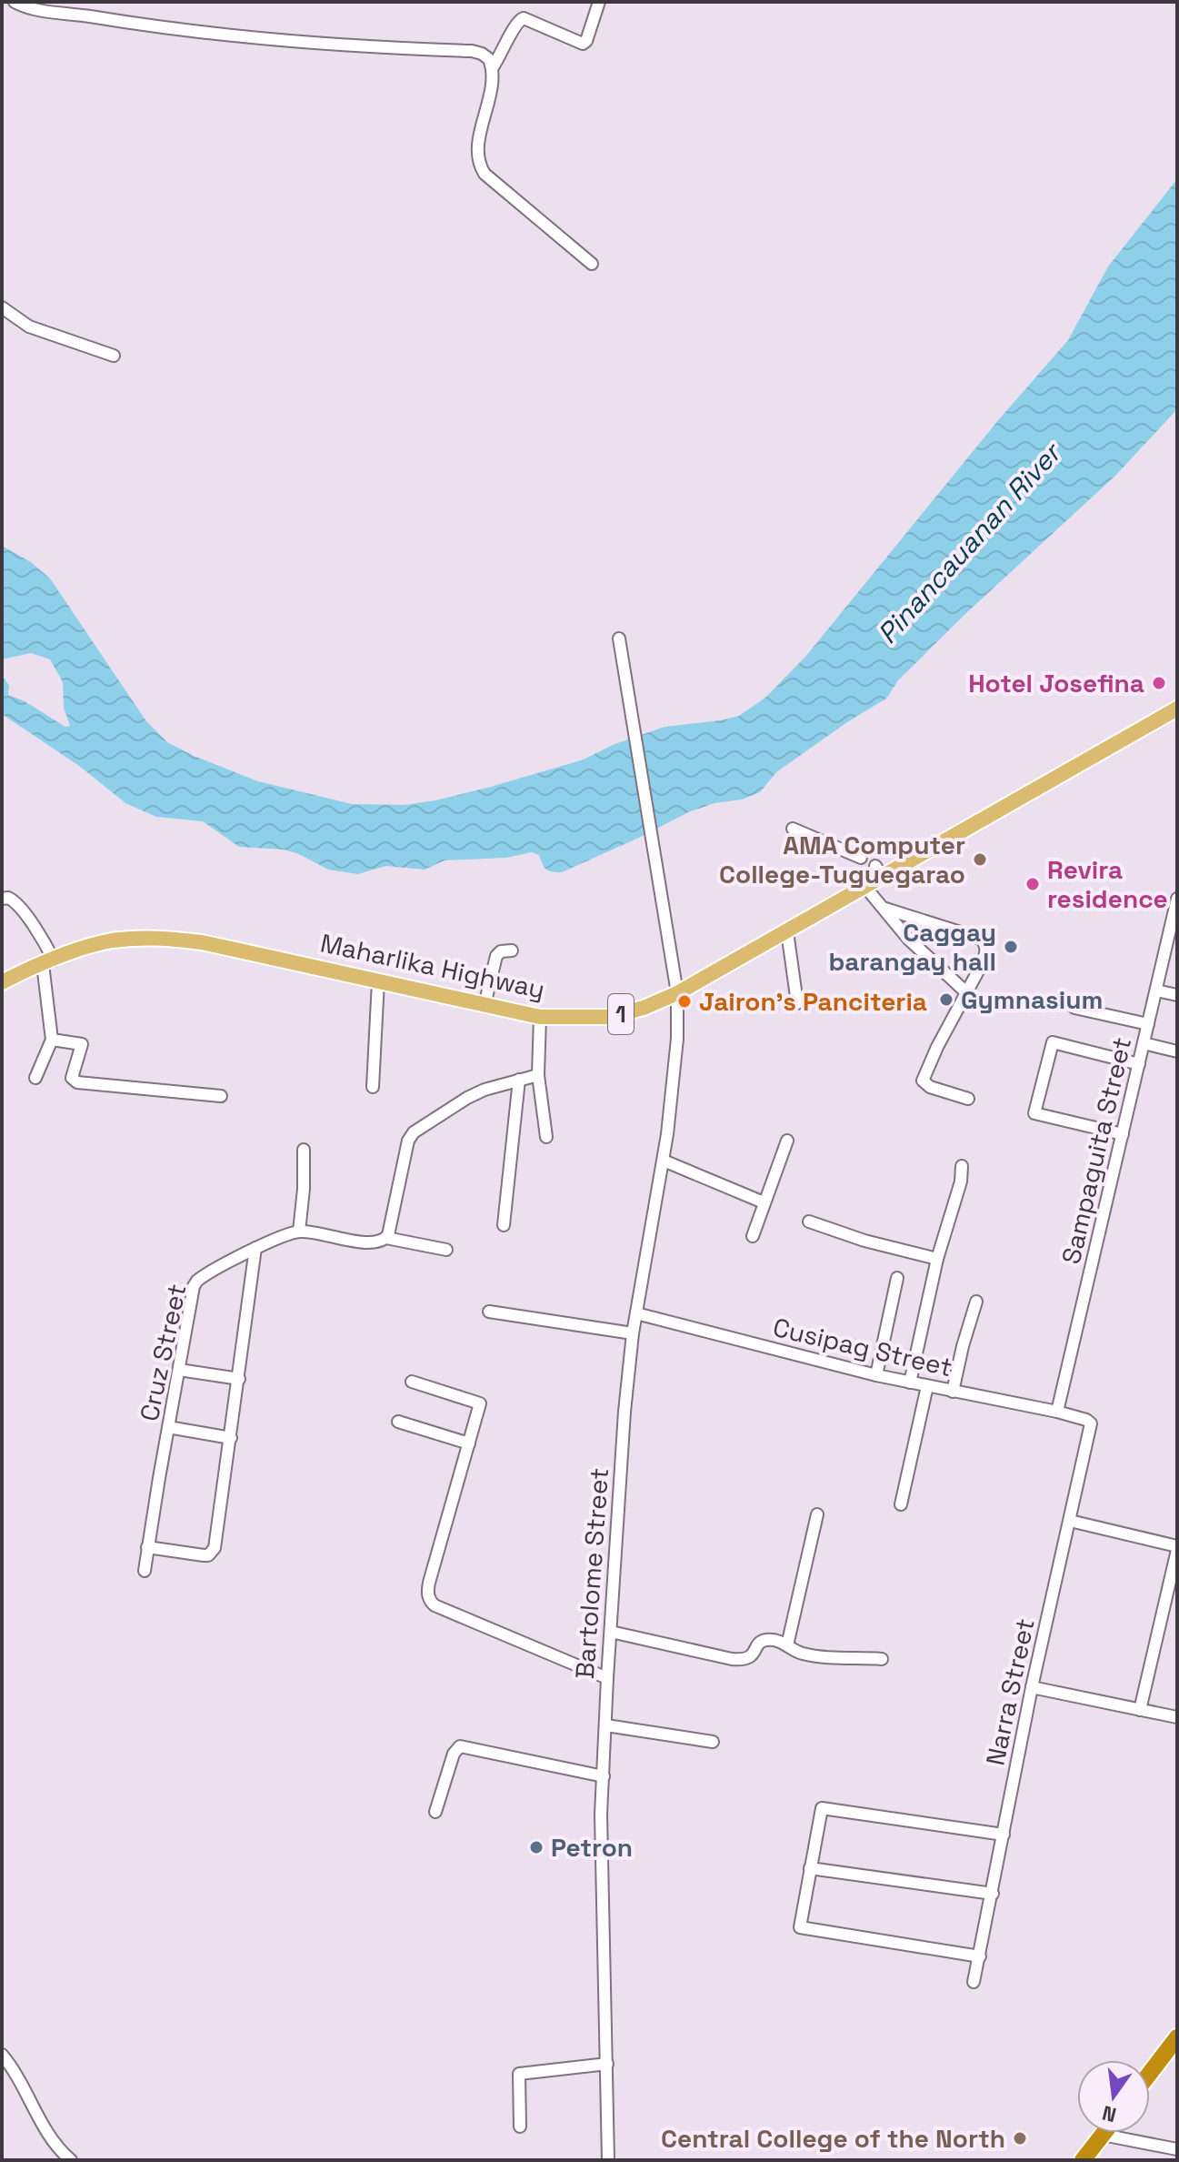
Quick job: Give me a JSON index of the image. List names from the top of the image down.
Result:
{
  "streets": {
    "main road": ["Maharlika Highway", "1"],
    "street": [
      "Sampaguita Street",
      "Cusipag Street",
      "Cruz Street",
      "Bartolome Street",
      "Narra Street"
    ]
  },
  "crossings": [
    ["Maharlika Highway", "Bartolome Street"],
    ["Sampaguita Street", "Cusipag Street"],
    ["Cusipag Street", "Bartolome Street"],
    ["Cusipag Street", "Narra Street"]
  ],
  "water": ["Pinancauanan River"],
  "places": [
    "Hotel Josefina",
    "AMA Computer College-Tuguegarao",
    "Revira residence",
    "Caggay barangay hall",
    "Gymnasium",
    "Jairon's Panciteria",
    "Petron",
    "Central College of the North"
  ],
  "north": "bottom"
}
